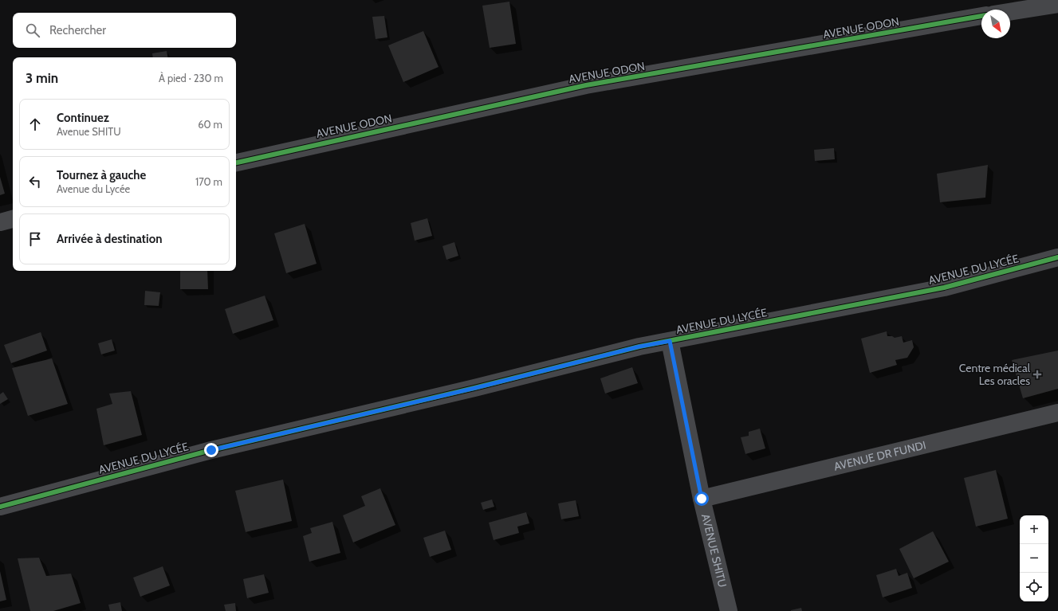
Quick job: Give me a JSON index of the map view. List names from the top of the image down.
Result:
{
  "streets": {
    "street": [
      "AVENUE ODON",
      "AVENUE DU LYCÉE",
      "AVENUE DR FUNDI",
      "AVENUE SHITU"
    ]
  },
  "crossings": [
    ["AVENUE DU LYCÉE", "AVENUE SHITU"],
    ["AVENUE DR FUNDI", "AVENUE SHITU"]
  ],
  "places": {
    "health": ["Centre médical Les oracles"]
  },
  "north": "bottom right",
  "page": {
    "search": "Rechercher",
    "heading": ["3 min", "À pied · 230 m"],
    "list": [
      ["Continuez", "Avenue SHITU", "60 m"],
      ["Tournez à gauche", "Avenue du Lycée", "170 m"],
      "Arrivée à destination"
    ],
    "map_buttons": ["+", "−"]
  }
}
